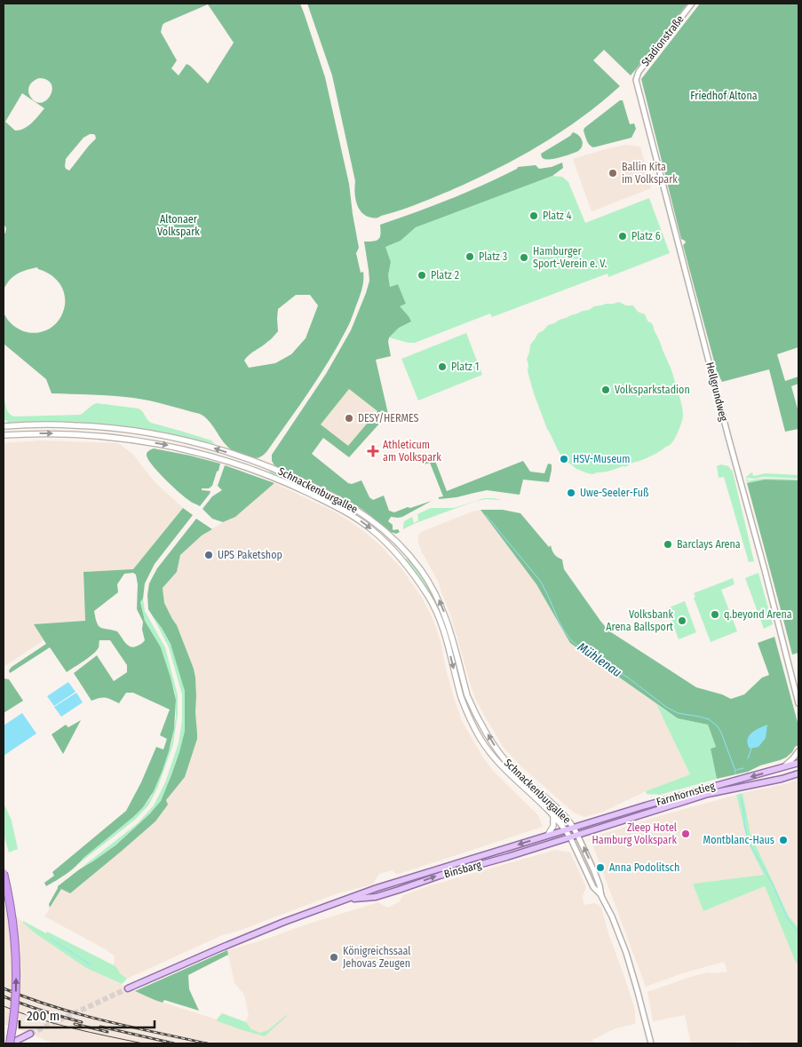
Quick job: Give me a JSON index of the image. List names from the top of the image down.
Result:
{
  "streets": {
    "main road": ["Schnackenburgallee", "Farnhornstieg", "Binsbarg"],
    "street": ["Stadionstraße", "Hellgrundweg"]
  },
  "crossings": [
    ["Stadionstraße", "Hellgrundweg"],
    ["Schnackenburgallee", "Farnhornstieg"],
    ["Schnackenburgallee", "Binsbarg"],
    ["Farnhornstieg", "Binsbarg"]
  ],
  "water": ["Mühlenau"],
  "parks": ["Friedhof Altona", "Altonaer Volkspark"],
  "places": {
    "other": [
      "Ballin Kita im Volkspark",
      "Platz 4",
      "Platz 6",
      "Platz 3",
      "Hamburger Sport-Verein e. V.",
      "Platz 2",
      "Platz 1",
      "Volksparkstadion",
      "DESY/HERMES",
      "HSV-Museum",
      "Uwe-Seeler-Fuß",
      "Barclays Arena",
      "UPS Paketshop",
      "q.beyond Arena",
      "Volksbank Arena Ballsport",
      "Zleep Hotel Hamburg Volkspark",
      "Montblanc-Haus",
      "Anna Podolitsch",
      "Königreichssaal Jehovas Zeugen"
    ],
    "health": ["Athleticum am Volkspark"]
  },
  "scale_bar": "200 m"
}
